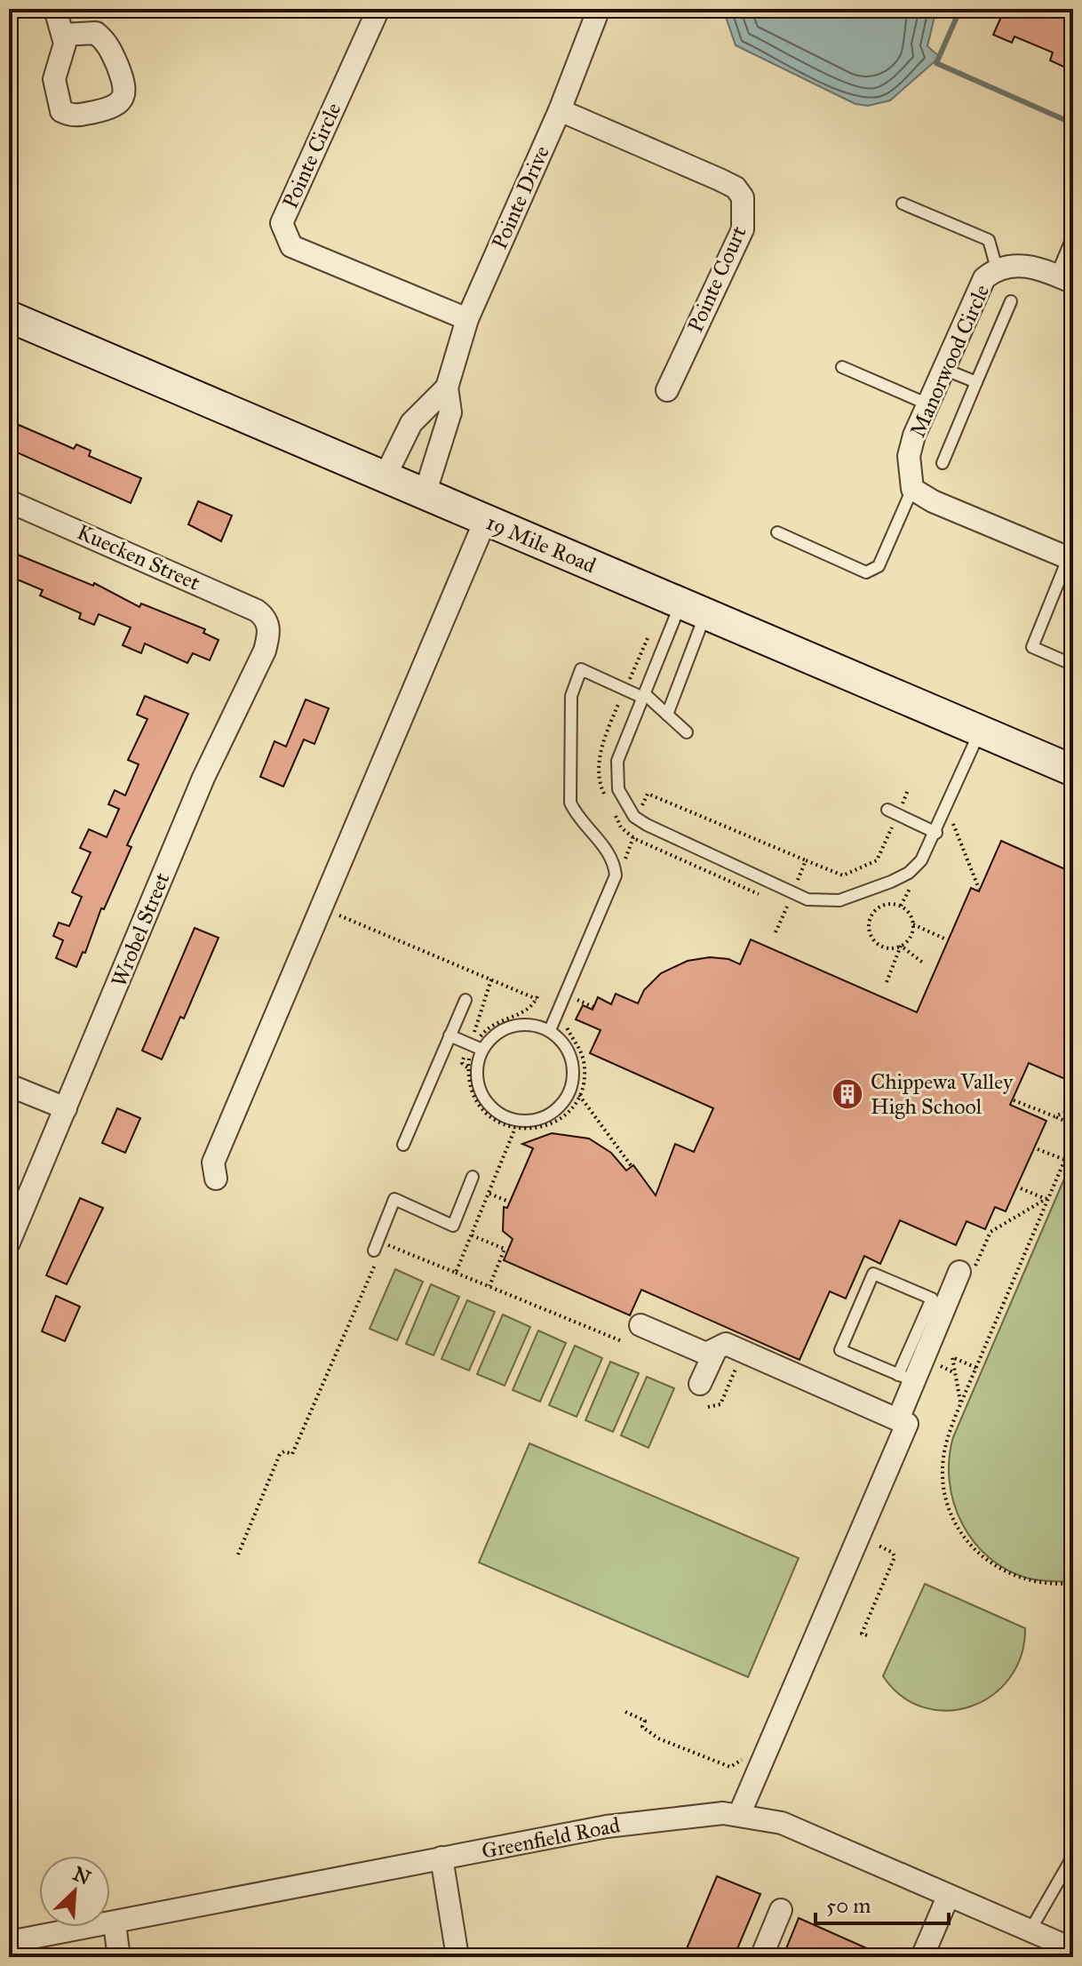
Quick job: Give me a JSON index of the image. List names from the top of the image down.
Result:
{
  "streets": {
    "street": [
      "Pointe Circle",
      "Pointe Drive",
      "Pointe Court",
      "Manorwood Circle",
      "19 Mile Road",
      "Kuecken Street",
      "Wrobel Street",
      "Greenfield Road"
    ]
  },
  "crossings": [
    ["Pointe Circle", "Pointe Drive"],
    ["Pointe Drive", "Pointe Court"],
    ["Pointe Drive", "19 Mile Road"],
    ["Kuecken Street", "Wrobel Street"]
  ],
  "places": {
    "building": ["Chippewa Valley High School"]
  },
  "scale_bar": "50 m",
  "north": "top right"
}
